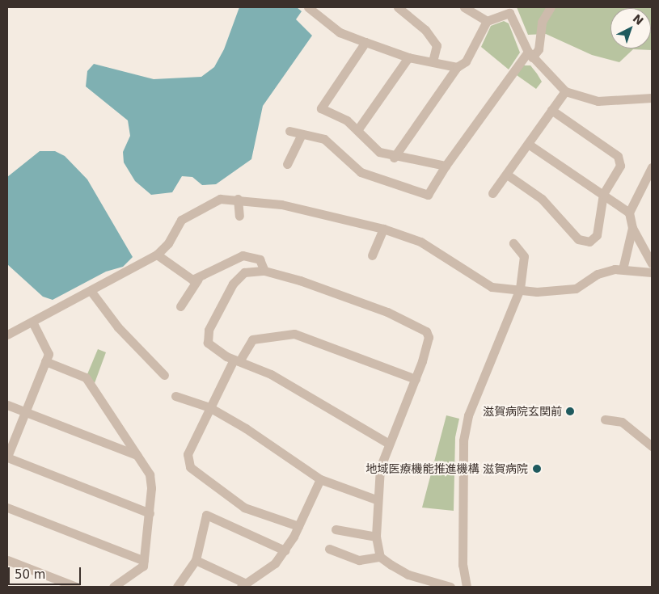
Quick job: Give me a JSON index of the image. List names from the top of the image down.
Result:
{
  "places": ["滋賀病院玄関前", "地域医療機能推進機構 滋賀病院"],
  "scale_bar": "50 m",
  "north": "top right"
}
